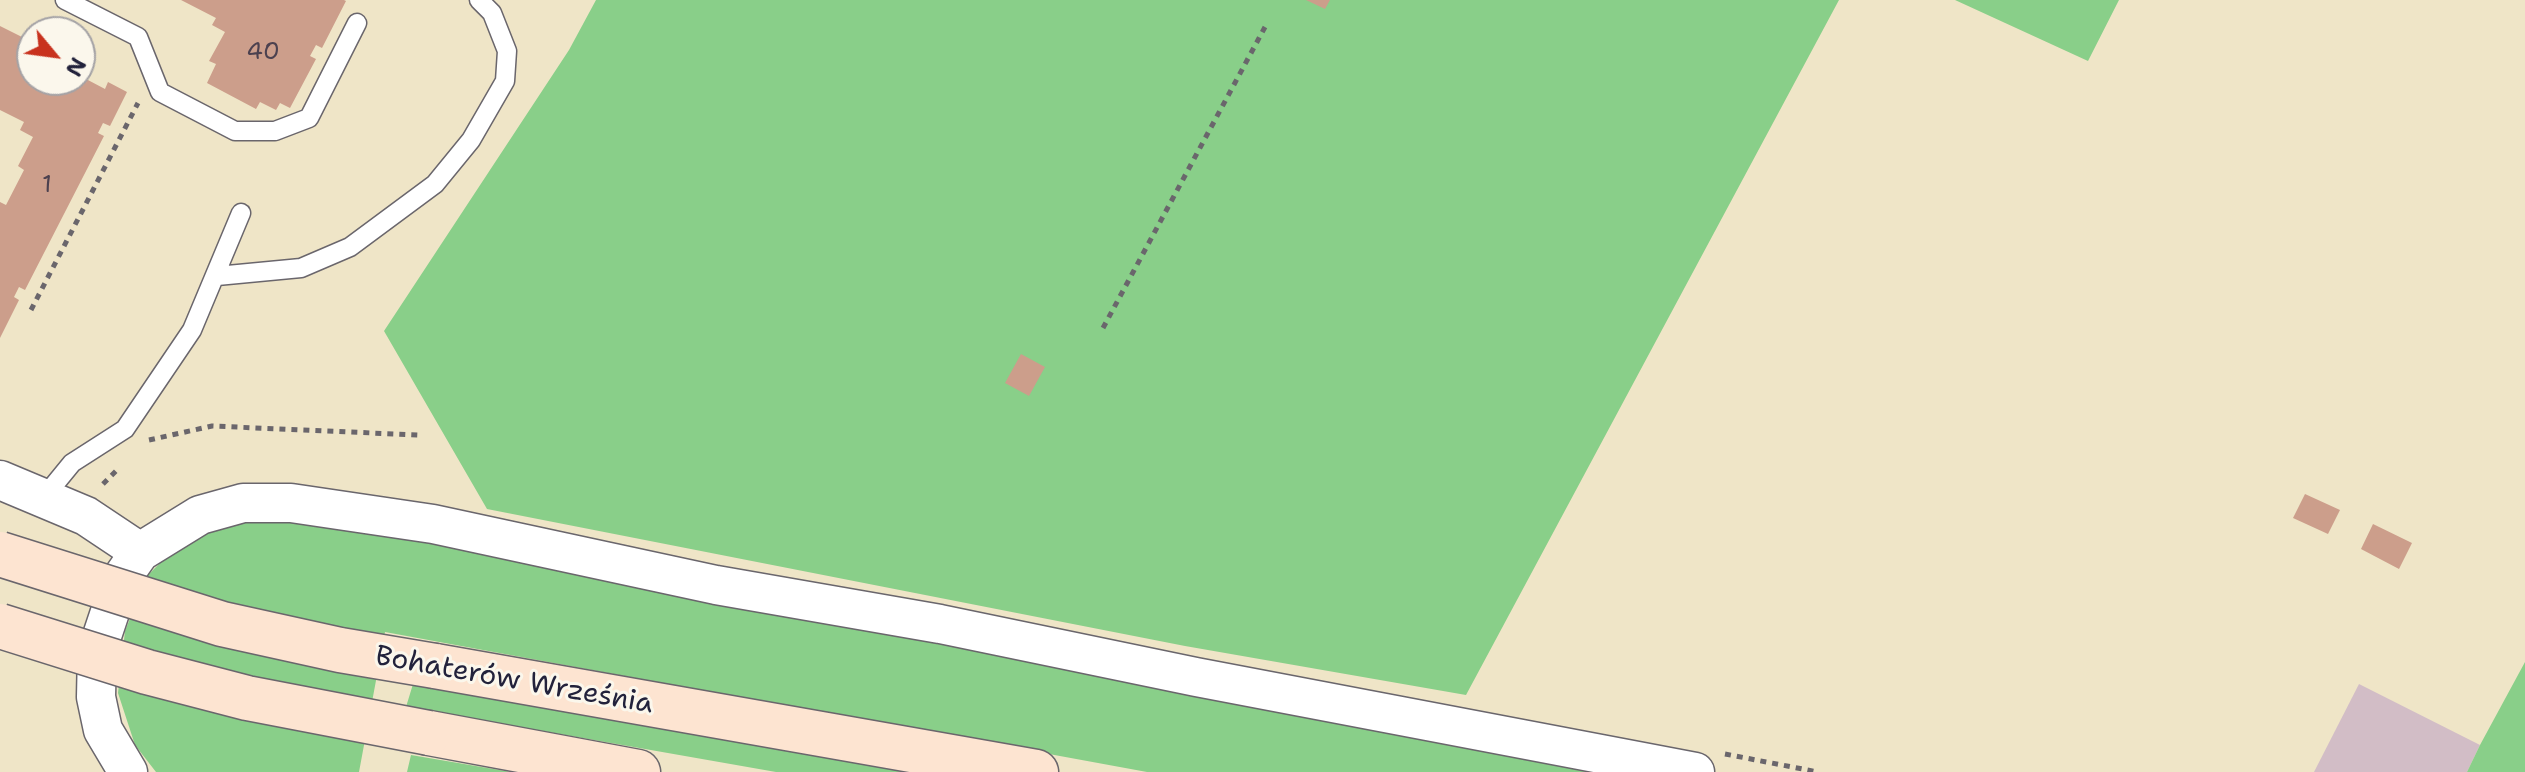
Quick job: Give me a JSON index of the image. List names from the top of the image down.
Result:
{
  "streets": {
    "main road": ["Bohaterów Września"]
  },
  "house_numbers": ["40", "1"],
  "north": "bottom right"
}
